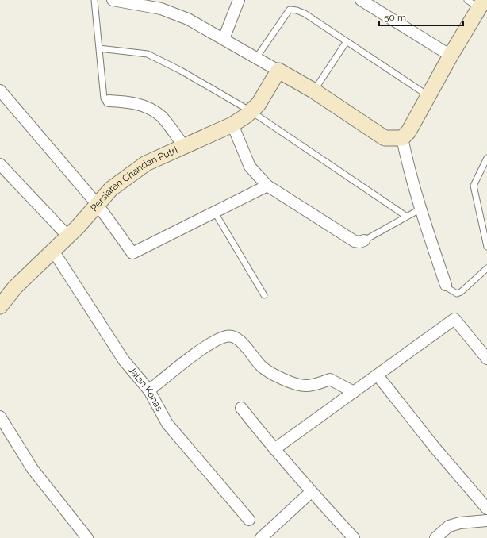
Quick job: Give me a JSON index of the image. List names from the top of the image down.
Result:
{
  "streets": {
    "street": ["Persiaran Chandan Putri", "Jalan Kenas"]
  },
  "crossings": [
    ["Persiaran Chandan Putri", "Jalan Kenas"]
  ],
  "scale_bar": "50 m"
}
